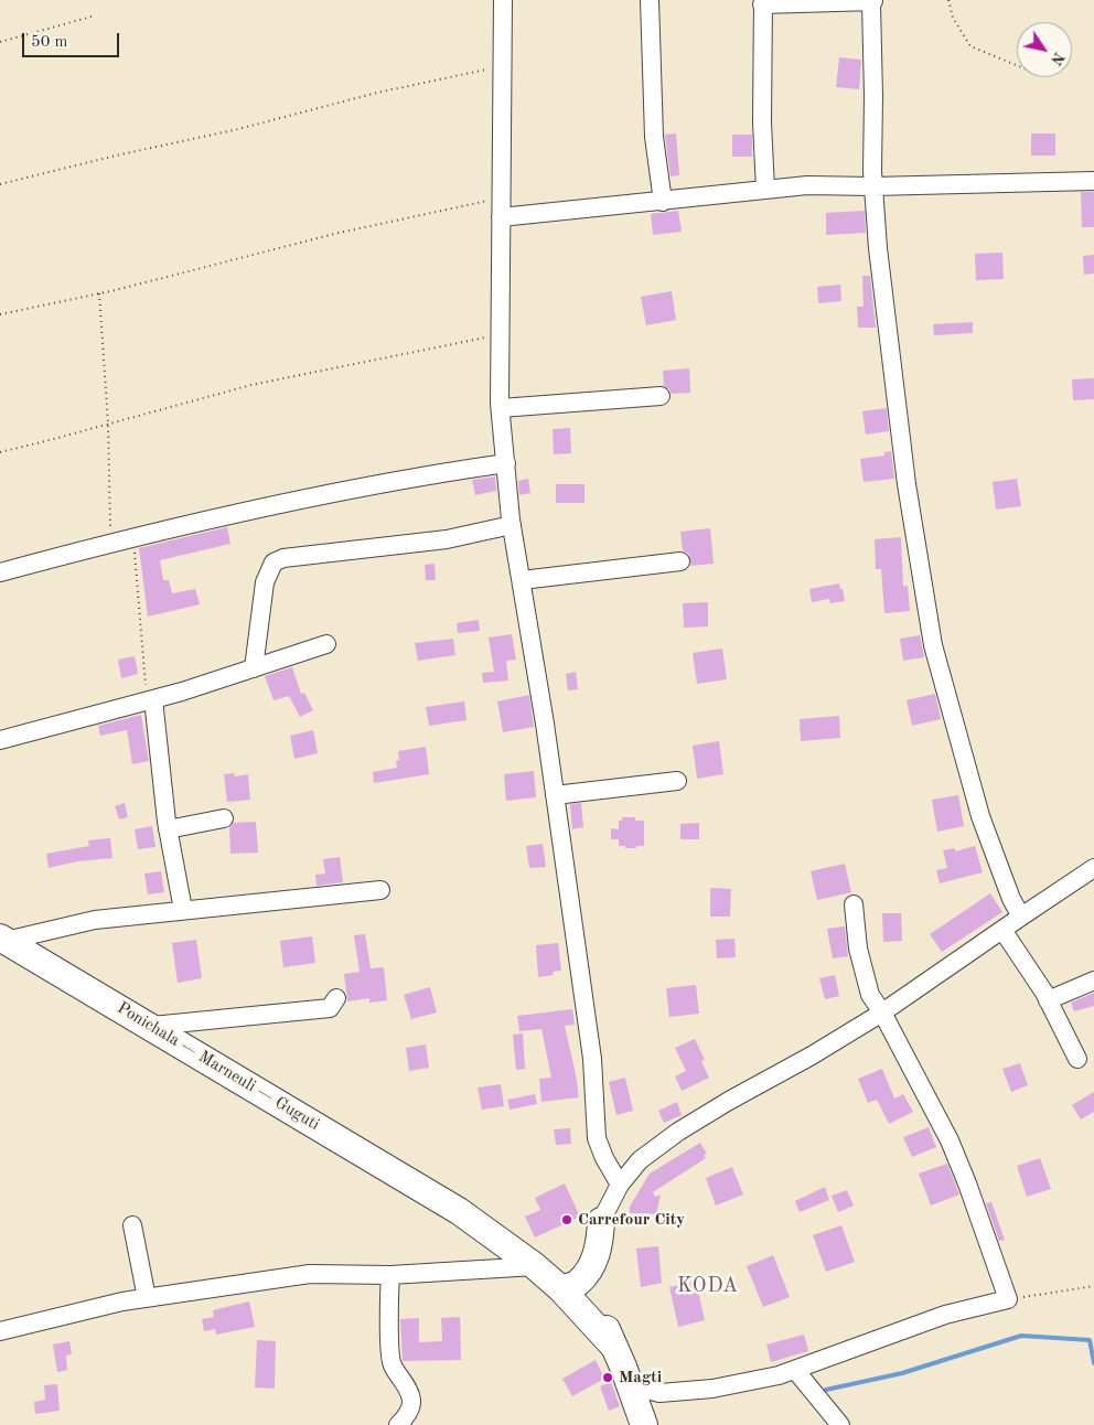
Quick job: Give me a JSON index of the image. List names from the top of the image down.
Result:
{
  "streets": {
    "highway": ["Ponichala — Marneuli — Guguti"]
  },
  "districts": ["KODA"],
  "places": ["Carrefour City", "Magti"],
  "scale_bar": "50 m",
  "north": "bottom right"
}
